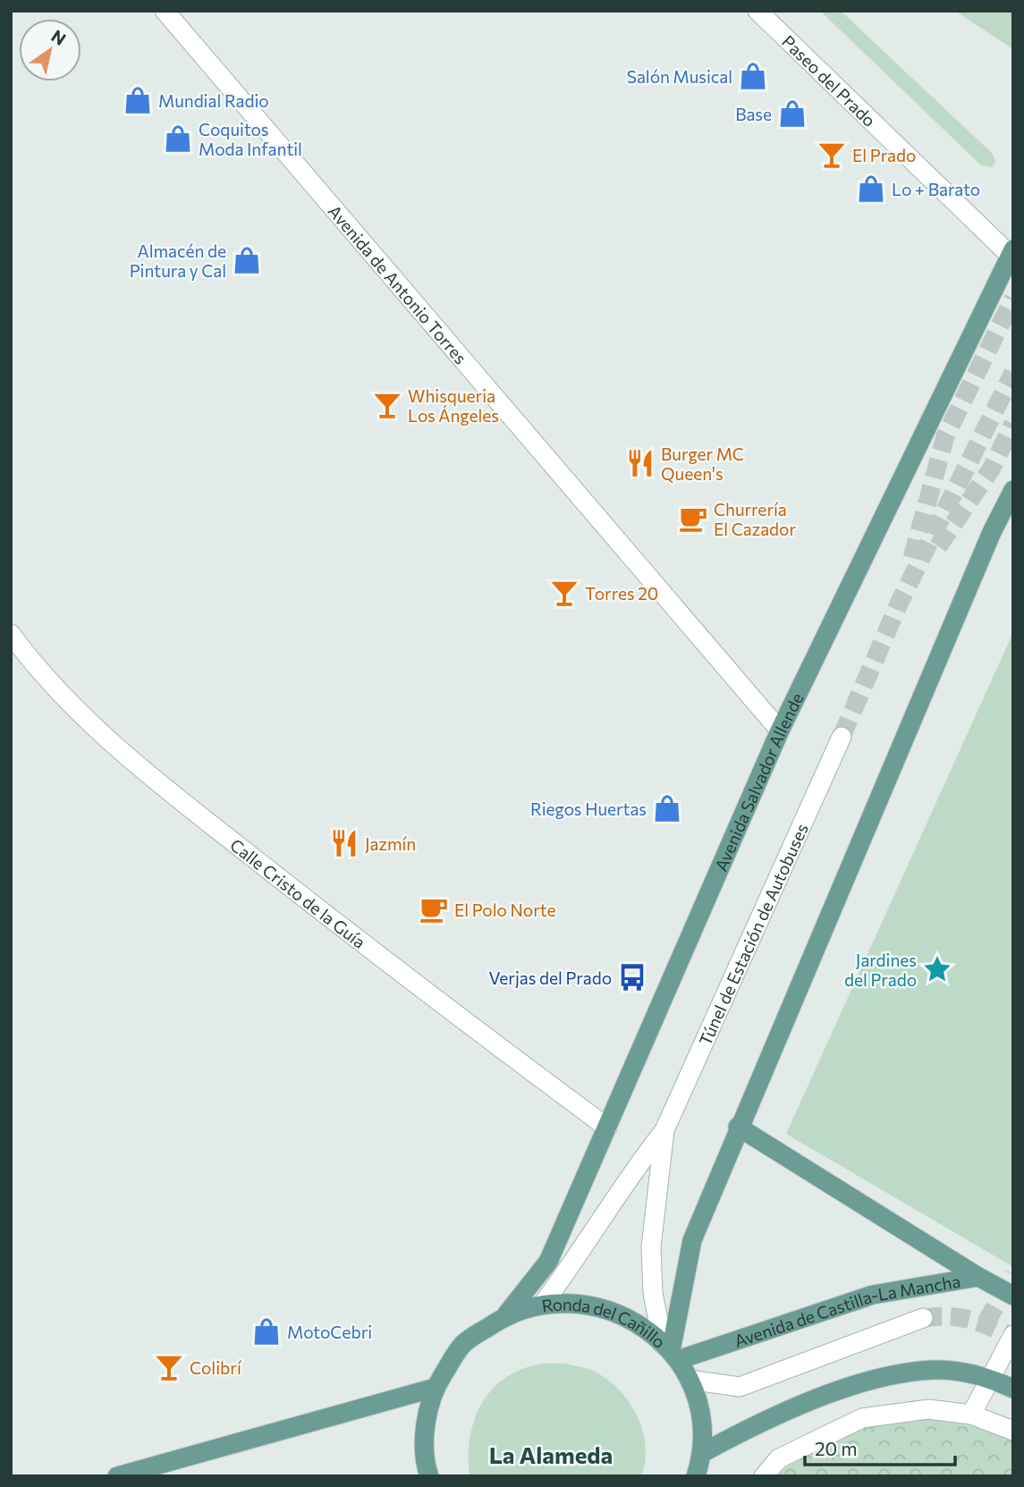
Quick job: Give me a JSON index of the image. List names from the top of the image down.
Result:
{
  "streets": {
    "main road": ["Avenida Salvador Allende", "Avenida de Castilla-La Mancha", "Ronda del Cañillo"],
    "street": [
      "Paseo del Prado",
      "Avenida de Antonio Torres",
      "Calle Cristo de la Guía",
      "Túnel de Estación de Autobuses"
    ]
  },
  "crossings": [
    ["Paseo del Prado", "Avenida Salvador Allende"],
    ["Avenida de Antonio Torres", "Avenida Salvador Allende"],
    ["Avenida Salvador Allende", "Calle Cristo de la Guía"],
    ["Avenida Salvador Allende", "Ronda del Cañillo"],
    ["Túnel de Estación de Autobuses", "Avenida de Castilla-La Mancha"],
    ["Túnel de Estación de Autobuses", "Ronda del Cañillo"],
    ["Avenida de Castilla-La Mancha", "Ronda del Cañillo"]
  ],
  "districts": ["La Alameda"],
  "places": {
    "shop": [
      "Salón Musical",
      "Mundial Radio",
      "Base",
      "Coquitos Moda Infantil",
      "Lo + Barato",
      "Almacén de Pintura y Cal",
      "Riegos Huertas",
      "MotoCebri"
    ],
    "bar": [
      "El Prado",
      "Whisqueria Los Ángeles",
      "Torres 20",
      "Colibrí"
    ],
    "restaurant": ["Burger MC Queen's", "Jazmín"],
    "cafe": ["Churrería El Cazador", "El Polo Norte"],
    "place": ["Jardines del Prado"],
    "bus stop": ["Verjas del Prado"]
  },
  "scale_bar": "20 m",
  "north": "top right"
}
